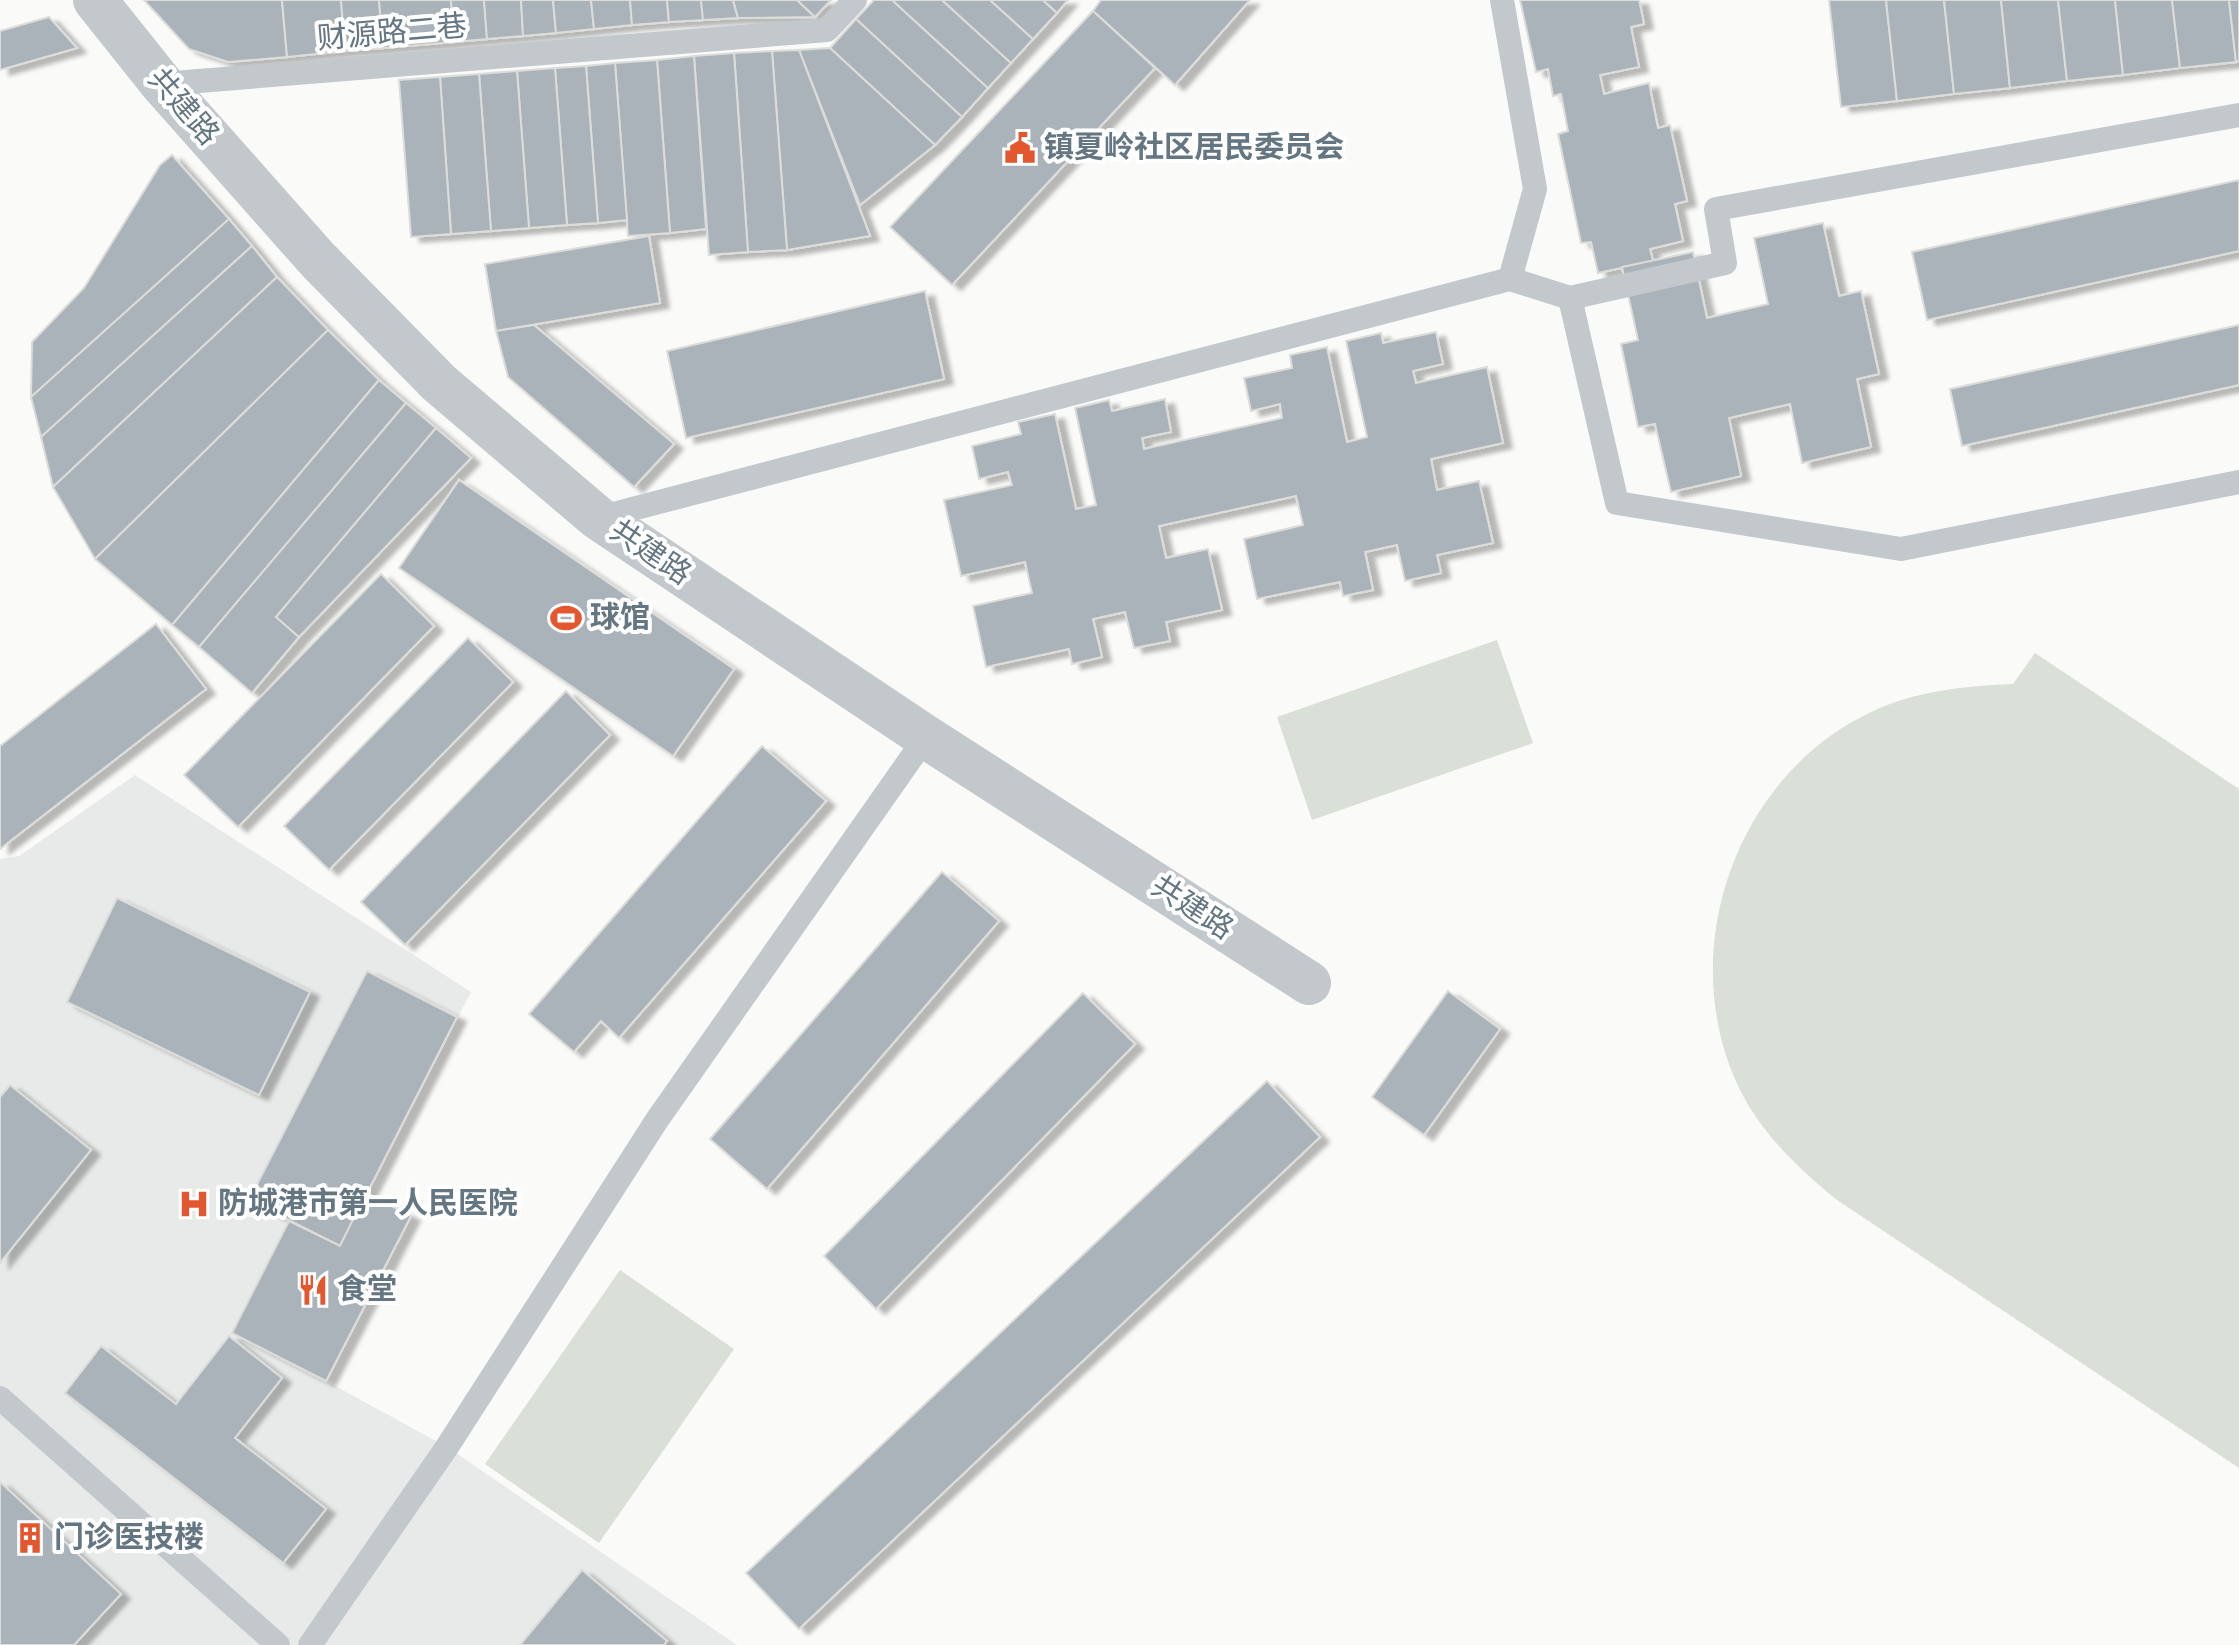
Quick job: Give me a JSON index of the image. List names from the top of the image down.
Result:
{
  "streets": {
    "street": ["共建路"],
    "lane": ["财源路二巷"]
  },
  "crossings": [
    ["财源路二巷", "共建路"]
  ],
  "places": {
    "public building": ["镇夏岭社区居民委员会"],
    "sports": ["球馆"],
    "hospital": ["防城港市第一人民医院"],
    "restaurant": ["食堂"],
    "building": ["门诊医技楼"]
  }
}
